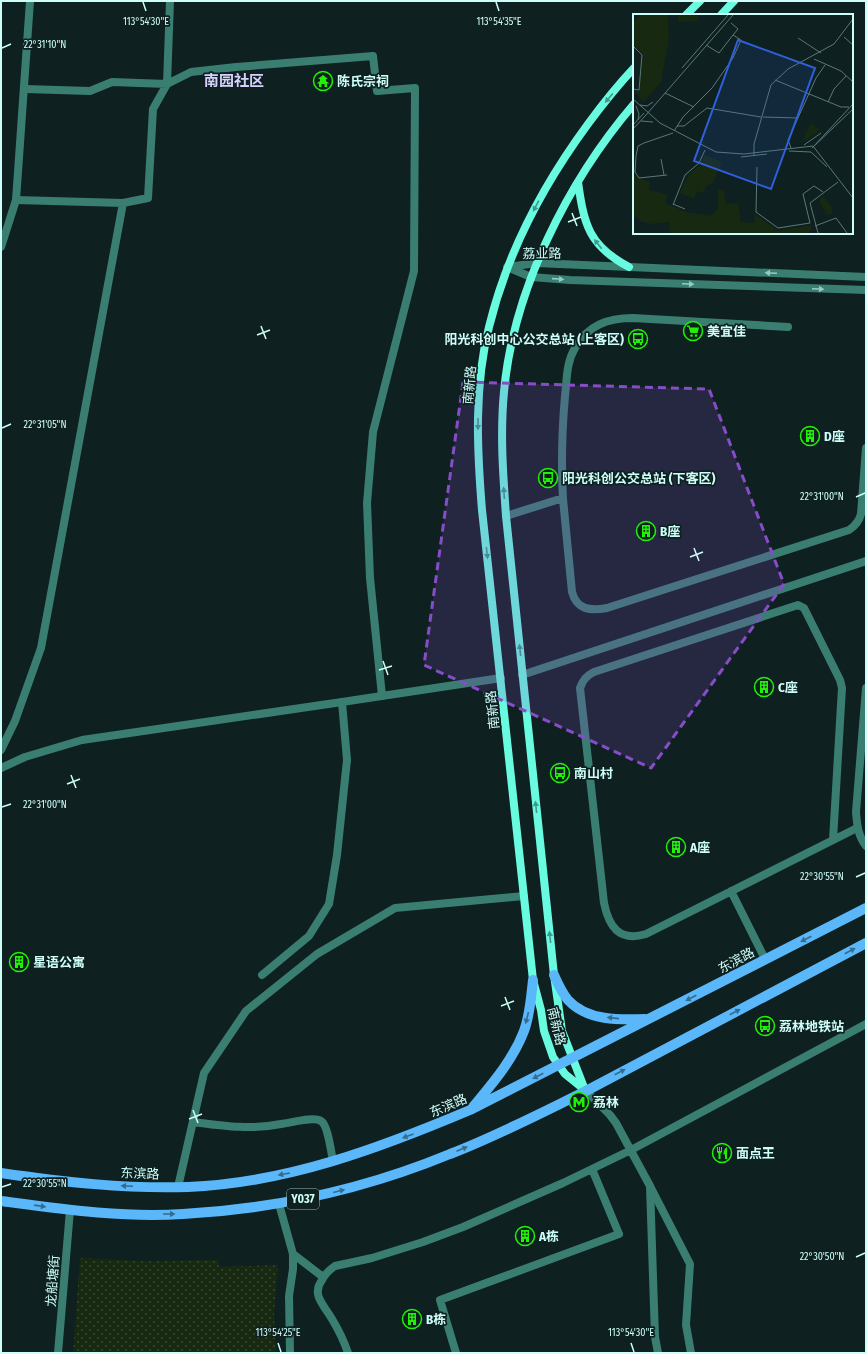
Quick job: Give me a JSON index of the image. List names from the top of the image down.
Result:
{
  "streets": {
    "main road": ["南新路", "东滨路", "Y037"],
    "street": ["荔业路", "龙船塘街"]
  },
  "crossings": [
    ["荔业路", "南新路"],
    ["南新路", "东滨路"],
    ["南新路", "Y037"],
    ["Y037", "龙船塘街"]
  ],
  "districts": ["南园社区"],
  "places": {
    "temple": ["陈氏宗祠"],
    "supermarket": ["美宜佳"],
    "bus stop": [
      "阳光科创中心公交总站 (上客区)",
      "阳光科创公交总站 (下客区)",
      "南山村",
      "荔林地铁站"
    ],
    "building": [
      "D座",
      "B座",
      "C座",
      "A座",
      "星语公寓",
      "A栋",
      "B栋"
    ],
    "metro station": ["荔林"],
    "restaurant": ["面点王"]
  },
  "coordinates": [
    "113°54'30\"E",
    "113°54'35\"E",
    "22°31'10\"N",
    "22°31'05\"N",
    "22°31'00\"N",
    "22°30'55\"N",
    "22°30'50\"N",
    "113°54'25\"E"
  ]
}
